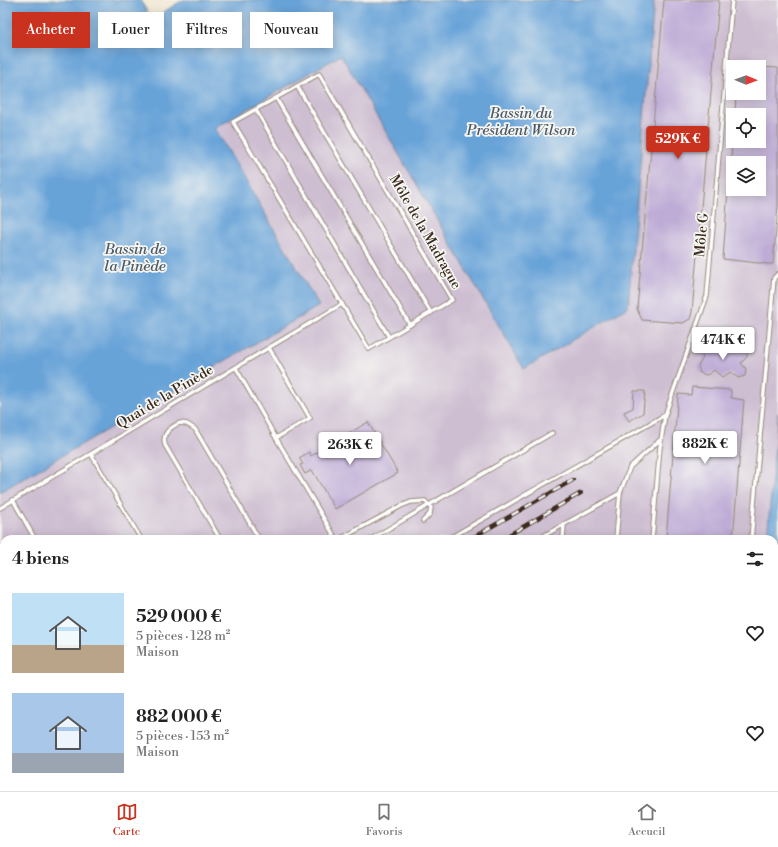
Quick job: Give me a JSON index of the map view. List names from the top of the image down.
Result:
{
  "streets": {
    "lane": ["Môle de la Madrague", "Môle G", "Quai de la Pinède"]
  },
  "crossings": [
    ["Môle de la Madrague", "Quai de la Pinède"]
  ],
  "water": ["Bassin du Président Wilson", "Bassin de la Pinède"],
  "north": "right",
  "page": {
    "chip": [
      "Acheter",
      "Louer",
      "Filtres",
      "Nouveau"
    ],
    "price": [
      "529K €",
      "474K €",
      "882K €",
      "263K €"
    ],
    "heading": "4 biens",
    "list": [
      {
        "name": "529 000 €",
        "note": "5 pièces · 128 m² · Maison"
      },
      {
        "name": "882 000 €",
        "note": "5 pièces · 153 m² · Maison"
      }
    ],
    "tabs": ["Carte", "Favoris", "Accueil"]
  }
}
